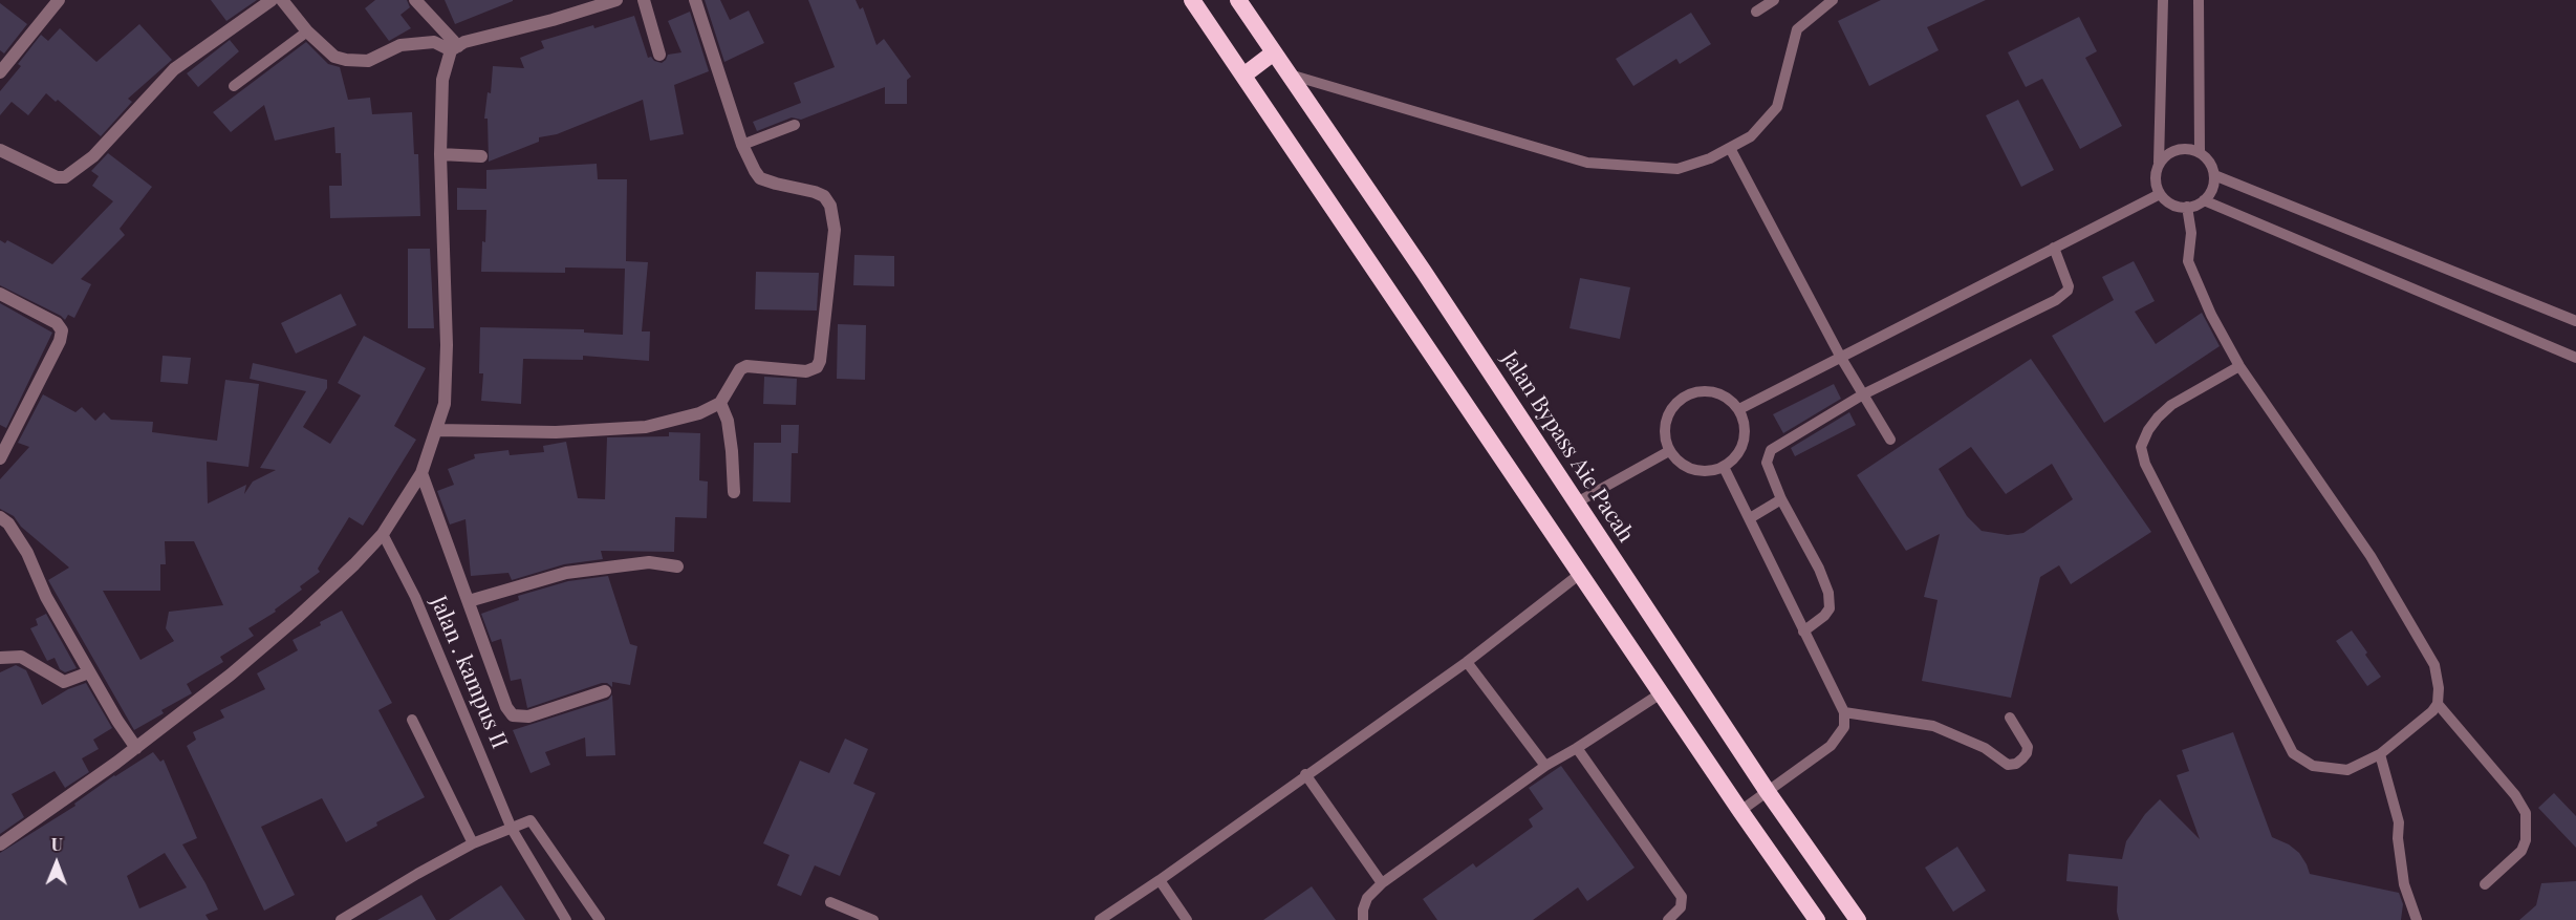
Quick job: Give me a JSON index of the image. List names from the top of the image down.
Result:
{
  "streets": {
    "highway": ["Jalan Bypass Aie Pacah"],
    "lane": ["Jalan . kampus II"]
  },
  "north": "top"
}
